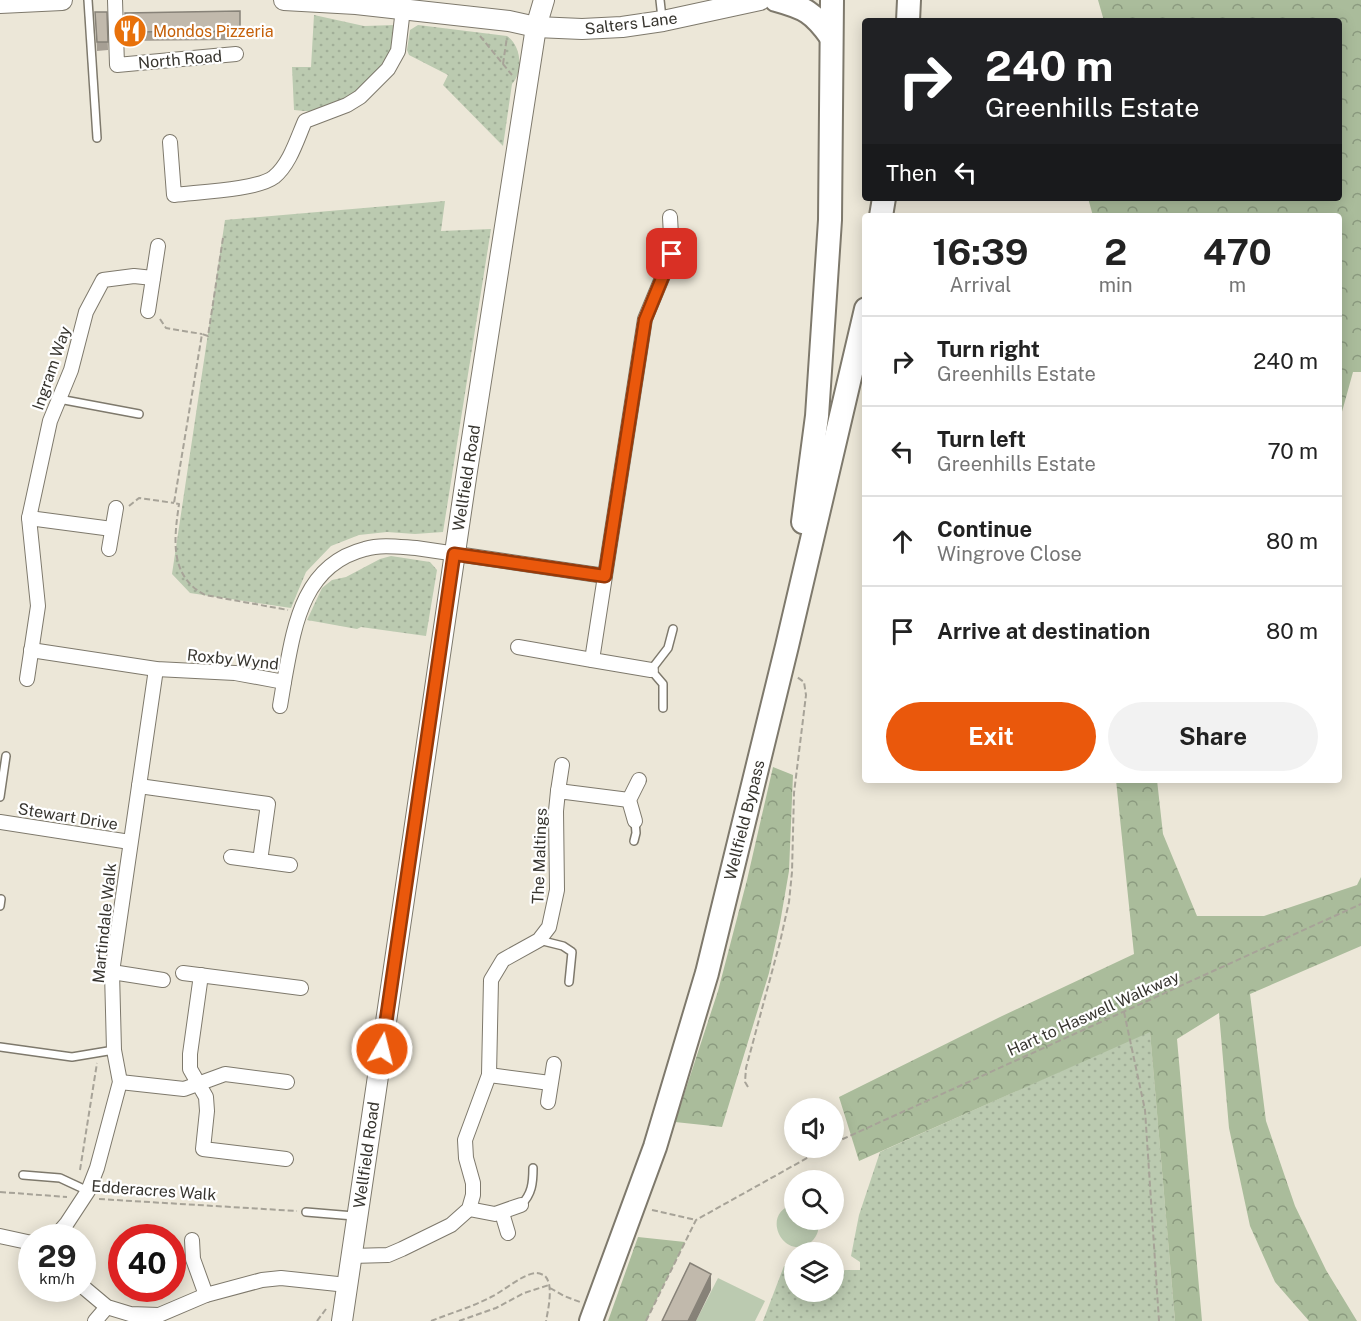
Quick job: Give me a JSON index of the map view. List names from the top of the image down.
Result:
{
  "streets": {
    "main road": ["Wellfield Bypass"],
    "street": [
      "Salters Lane",
      "North Road",
      "Ingram Way",
      "Wellfield Road",
      "Roxby Wynd",
      "Stewart Drive",
      "The Maltings",
      "Martindale Walk"
    ],
    "path": ["Hart to Haswell Walkway", "Edderacres Walk"]
  },
  "crossings": [
    ["Salters Lane", "Wellfield Road"],
    ["Ingram Way", "Roxby Wynd"],
    ["Wellfield Road", "Roxby Wynd"],
    ["Roxby Wynd", "Martindale Walk"],
    ["Stewart Drive", "Martindale Walk"],
    ["Martindale Walk", "Edderacres Walk"]
  ],
  "places": {
    "restaurant": ["Mondos Pizzeria"]
  },
  "page": {
    "turn": ["240 m", "Greenhills Estate"],
    "then": "Then",
    "eta": [
      "16:39",
      "Arrival",
      "2",
      "min",
      "470",
      "m"
    ],
    "list": [
      {
        "name": "Turn right",
        "note": "Greenhills Estate",
        "value": "240 m"
      },
      {
        "name": "Turn left",
        "note": "Greenhills Estate",
        "value": "70 m"
      },
      {
        "name": "Continue",
        "note": "Wingrove Close",
        "value": "80 m"
      },
      {
        "name": "Arrive at destination",
        "value": "80 m"
      }
    ],
    "buttons": ["Exit", "Share"],
    "speed": "29 km/h",
    "limit": "40"
  }
}
